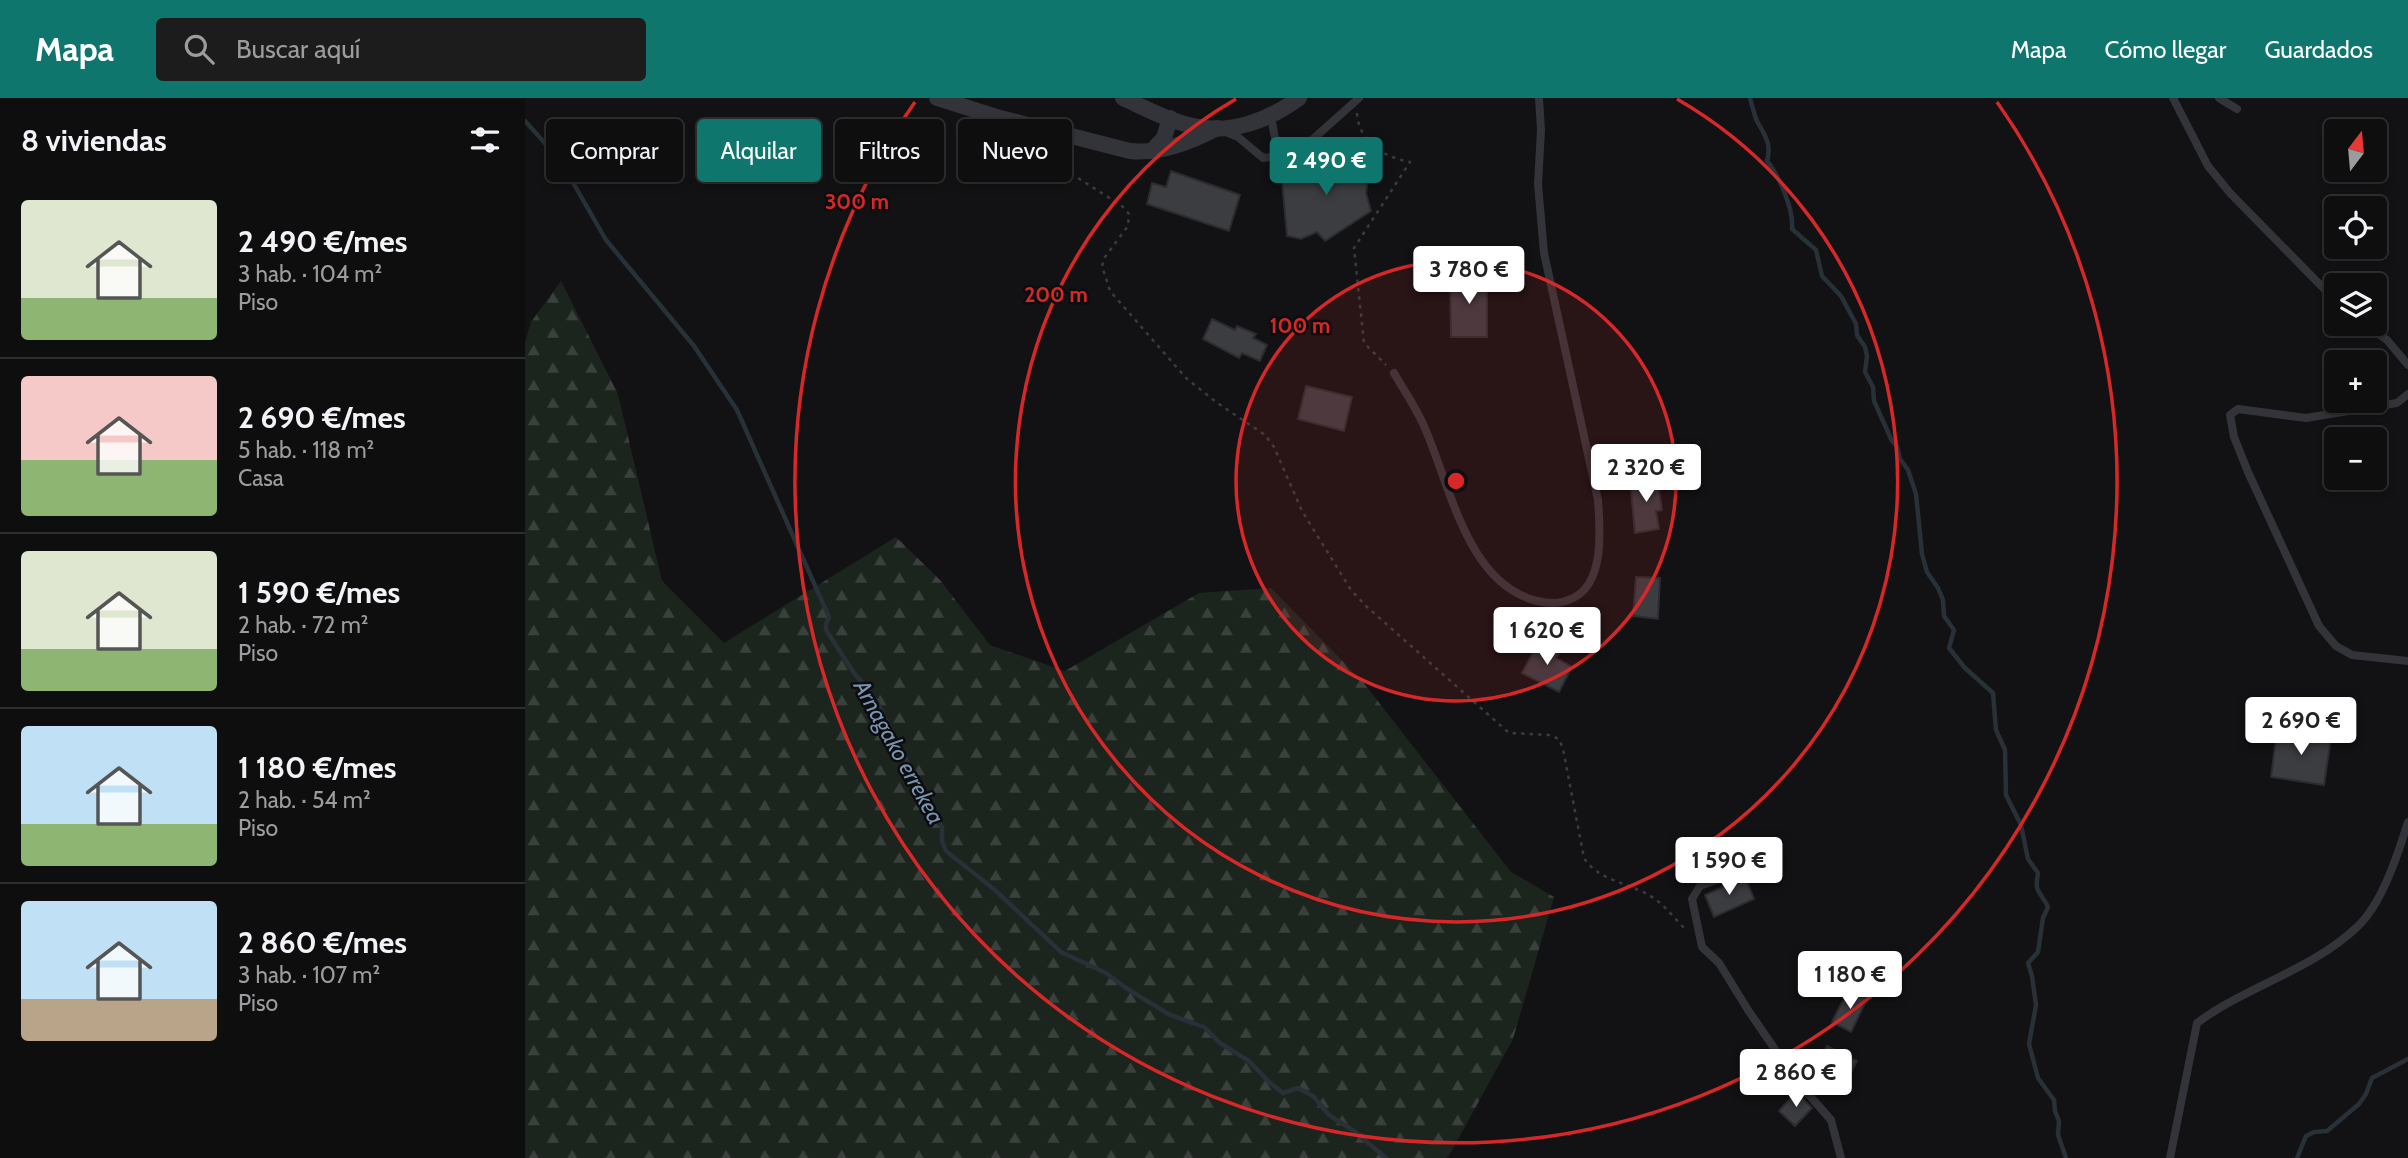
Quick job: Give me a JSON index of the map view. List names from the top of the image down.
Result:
{
  "water": ["Arnagako errekea"],
  "north": "top",
  "page": {
    "header": "Mapa",
    "search": "Buscar aquí",
    "nav": ["Mapa", "Cómo llegar", "Guardados"],
    "heading": "8 viviendas",
    "map_buttons": ["+", "−"],
    "chip": [
      "Comprar",
      "Alquilar",
      "Filtros",
      "Nuevo"
    ],
    "price": [
      "2 490 €",
      "3 780 €",
      "2 320 €",
      "1 620 €",
      "2 690 €",
      "1 590 €",
      "1 180 €",
      "2 860 €"
    ],
    "list": [
      {
        "name": "2 490 €/mes",
        "note": "3 hab. · 104 m² · Piso"
      },
      {
        "name": "2 690 €/mes",
        "note": "5 hab. · 118 m² · Casa"
      },
      {
        "name": "1 590 €/mes",
        "note": "2 hab. · 72 m² · Piso"
      },
      {
        "name": "1 180 €/mes",
        "note": "2 hab. · 54 m² · Piso"
      },
      {
        "name": "2 860 €/mes",
        "note": "3 hab. · 107 m² · Piso"
      }
    ]
  },
  "rings": ["300 m", "200 m", "100 m"]
}
